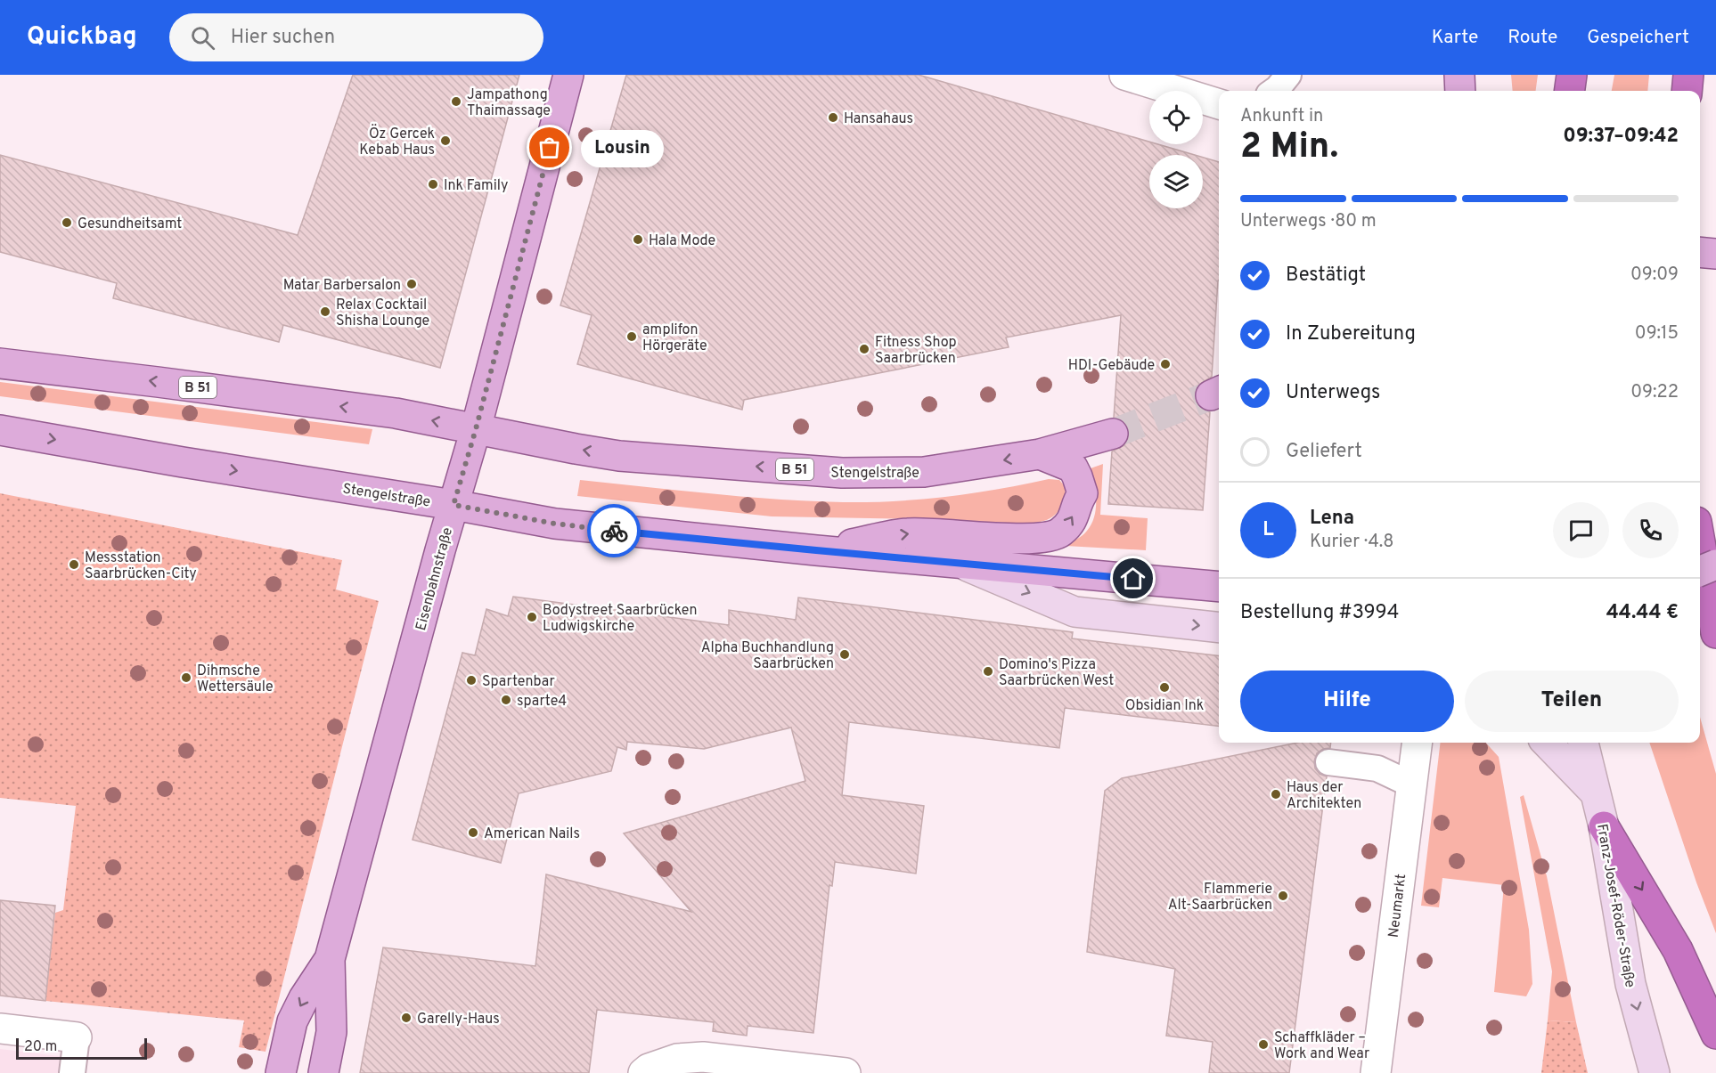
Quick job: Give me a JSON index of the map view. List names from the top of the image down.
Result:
{
  "streets": {
    "main road": ["B 51", "Stengelstraße", "Eisenbahnstraße"],
    "street": ["Neumarkt", "Franz-Josef-Röder-Straße"]
  },
  "crossings": [
    ["Stengelstraße", "Eisenbahnstraße"]
  ],
  "one_way": ["Franz-Josef-Röder-Straße"],
  "places": [
    "Jampathong Thaimassage",
    "Hansahaus",
    "Öz Gercek Kebab Haus",
    "Lousin",
    "Ink Family",
    "Gesundheitsamt",
    "Hala Mode",
    "Matar Barbersalon",
    "Relax Cocktail Shisha Lounge",
    "amplifon Hörgeräte",
    "Fitness Shop Saarbrücken",
    "HDI-Gebäude",
    "Messstation Saarbrücken-City",
    "Bodystreet Saarbrücken Ludwigskirche",
    "Alpha Buchhandlung Saarbrücken",
    "Domino's Pizza Saarbrücken West",
    "Dihmsche Wettersäule",
    "Spartenbar",
    "Obsidian Ink",
    "sparte4",
    "Haus der Architekten",
    "American Nails",
    "Flammerie Alt-Saarbrücken",
    "Garelly-Haus",
    "Schaffkläder – Work and Wear"
  ],
  "scale_bar": "20 m",
  "page": {
    "header": "Quickbag",
    "search": "Hier suchen",
    "nav": ["Karte", "Route", "Gespeichert"],
    "heading": ["2 Min.", "Ankunft in", "09:37–09:42"],
    "panel": [
      "Lena",
      "Kurier · 4.8",
      "Bestellung #3994",
      "44.44 €"
    ],
    "bubble": "Lousin",
    "bar": "Unterwegs · 80 m",
    "list": [
      ["Bestätigt", "09:09"],
      ["In Zubereitung", "09:15"],
      ["Unterwegs", "09:22"],
      "Geliefert"
    ],
    "round": "L",
    "buttons": ["Hilfe", "Teilen"],
    "scale": "20 m"
  }
}
